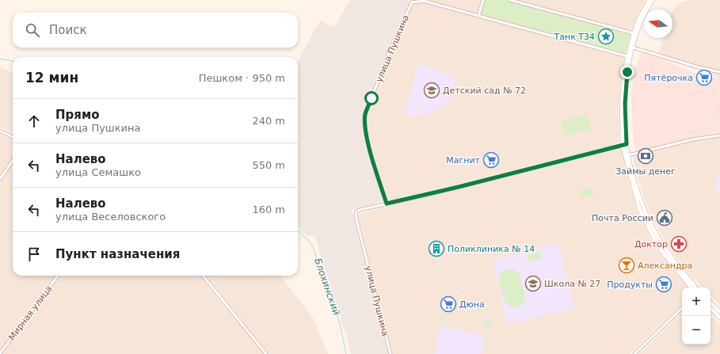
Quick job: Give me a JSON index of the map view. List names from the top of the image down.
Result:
{
  "streets": {
    "street": ["улица Пушкина", "Мирная улица"]
  },
  "water": ["Блохинский"],
  "places": {
    "place": ["Танк T34"],
    "supermarket": [
      "Пятёрочка",
      "Магнит",
      "Продукты",
      "Дюна"
    ],
    "school or university": ["Детский сад № 72", "Школа № 27"],
    "bank": ["Займы денег"],
    "public building": ["Почта России"],
    "pharmacy": ["Доктор"],
    "building": ["Поликлиника № 14"],
    "bar": ["Александра"]
  },
  "north": "left",
  "page": {
    "search": "Поиск",
    "heading": ["12 мин", "Пешком · 950 m"],
    "list": [
      ["Прямо", "улица Пушкина", "240 m"],
      ["Налево", "улица Семашко", "550 m"],
      ["Налево", "улица Веселовского", "160 m"],
      "Пункт назначения"
    ],
    "map_buttons": ["+", "−"]
  }
}
